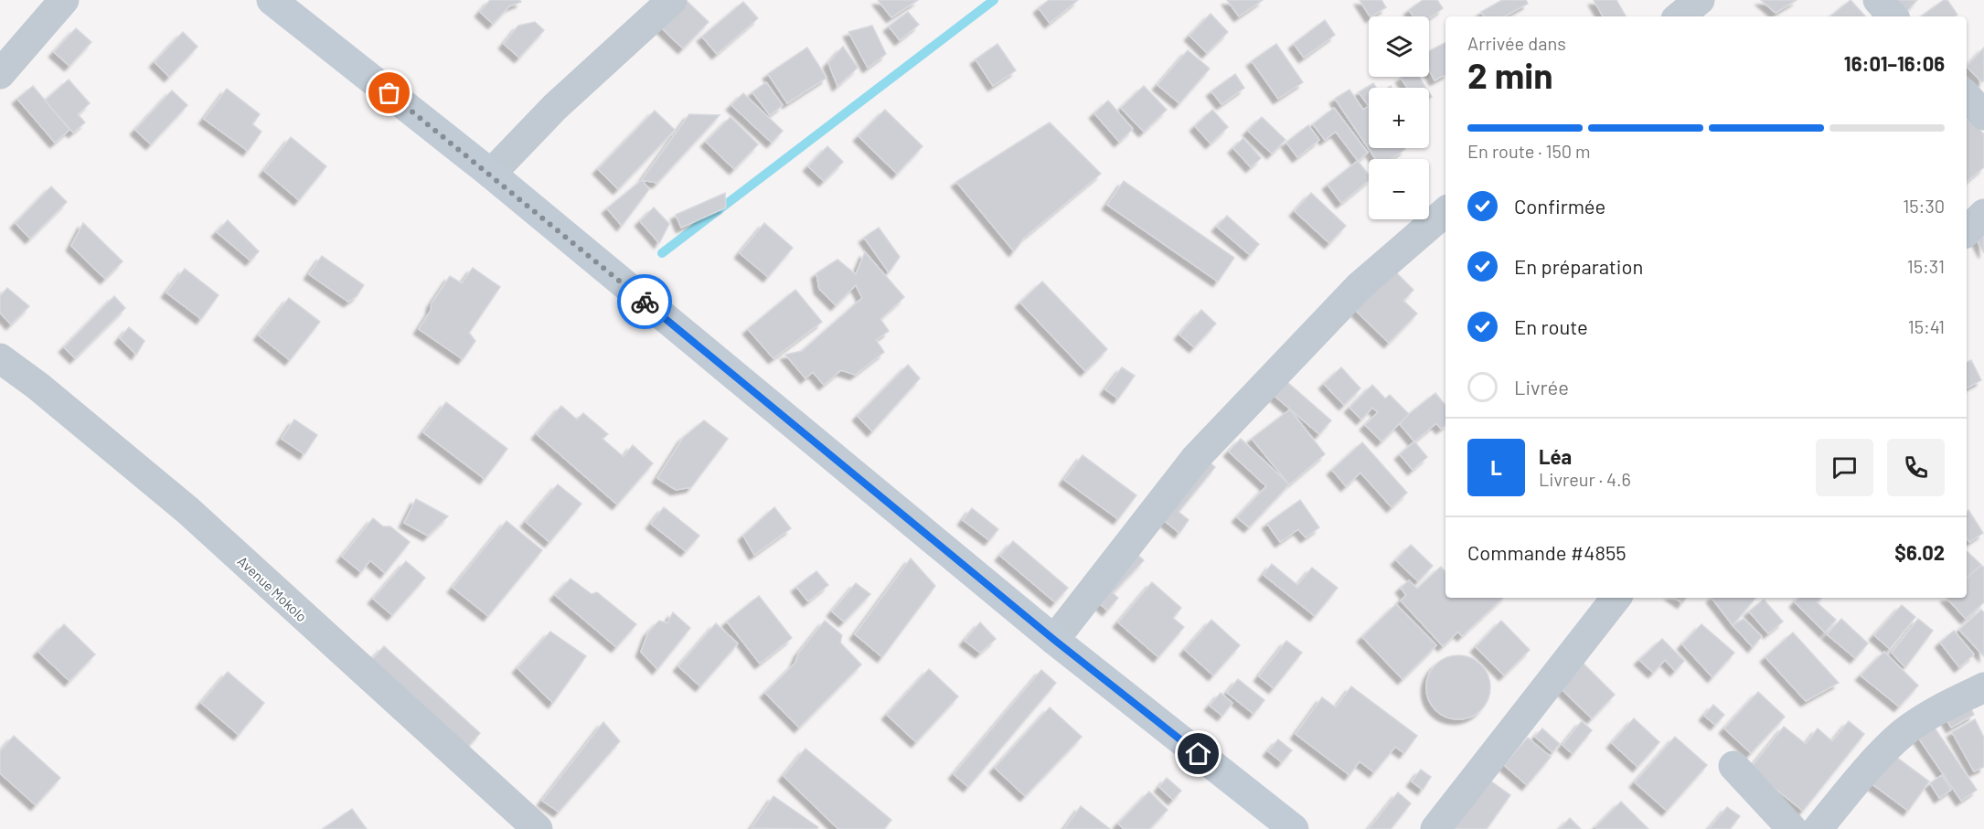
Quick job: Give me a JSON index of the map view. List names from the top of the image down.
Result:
{
  "streets": {
    "street": ["Avenue Mokolo"]
  },
  "page": {
    "map_buttons": ["+", "−"],
    "heading": ["2 min", "Arrivée dans", "16:01–16:06"],
    "panel": [
      "Léa",
      "Livreur · 4.6",
      "Commande #4855",
      "$6.02"
    ],
    "bar": "En route · 150 m",
    "list": [
      ["Confirmée", "15:30"],
      ["En préparation", "15:31"],
      ["En route", "15:41"],
      "Livrée"
    ],
    "round": "L"
  }
}
